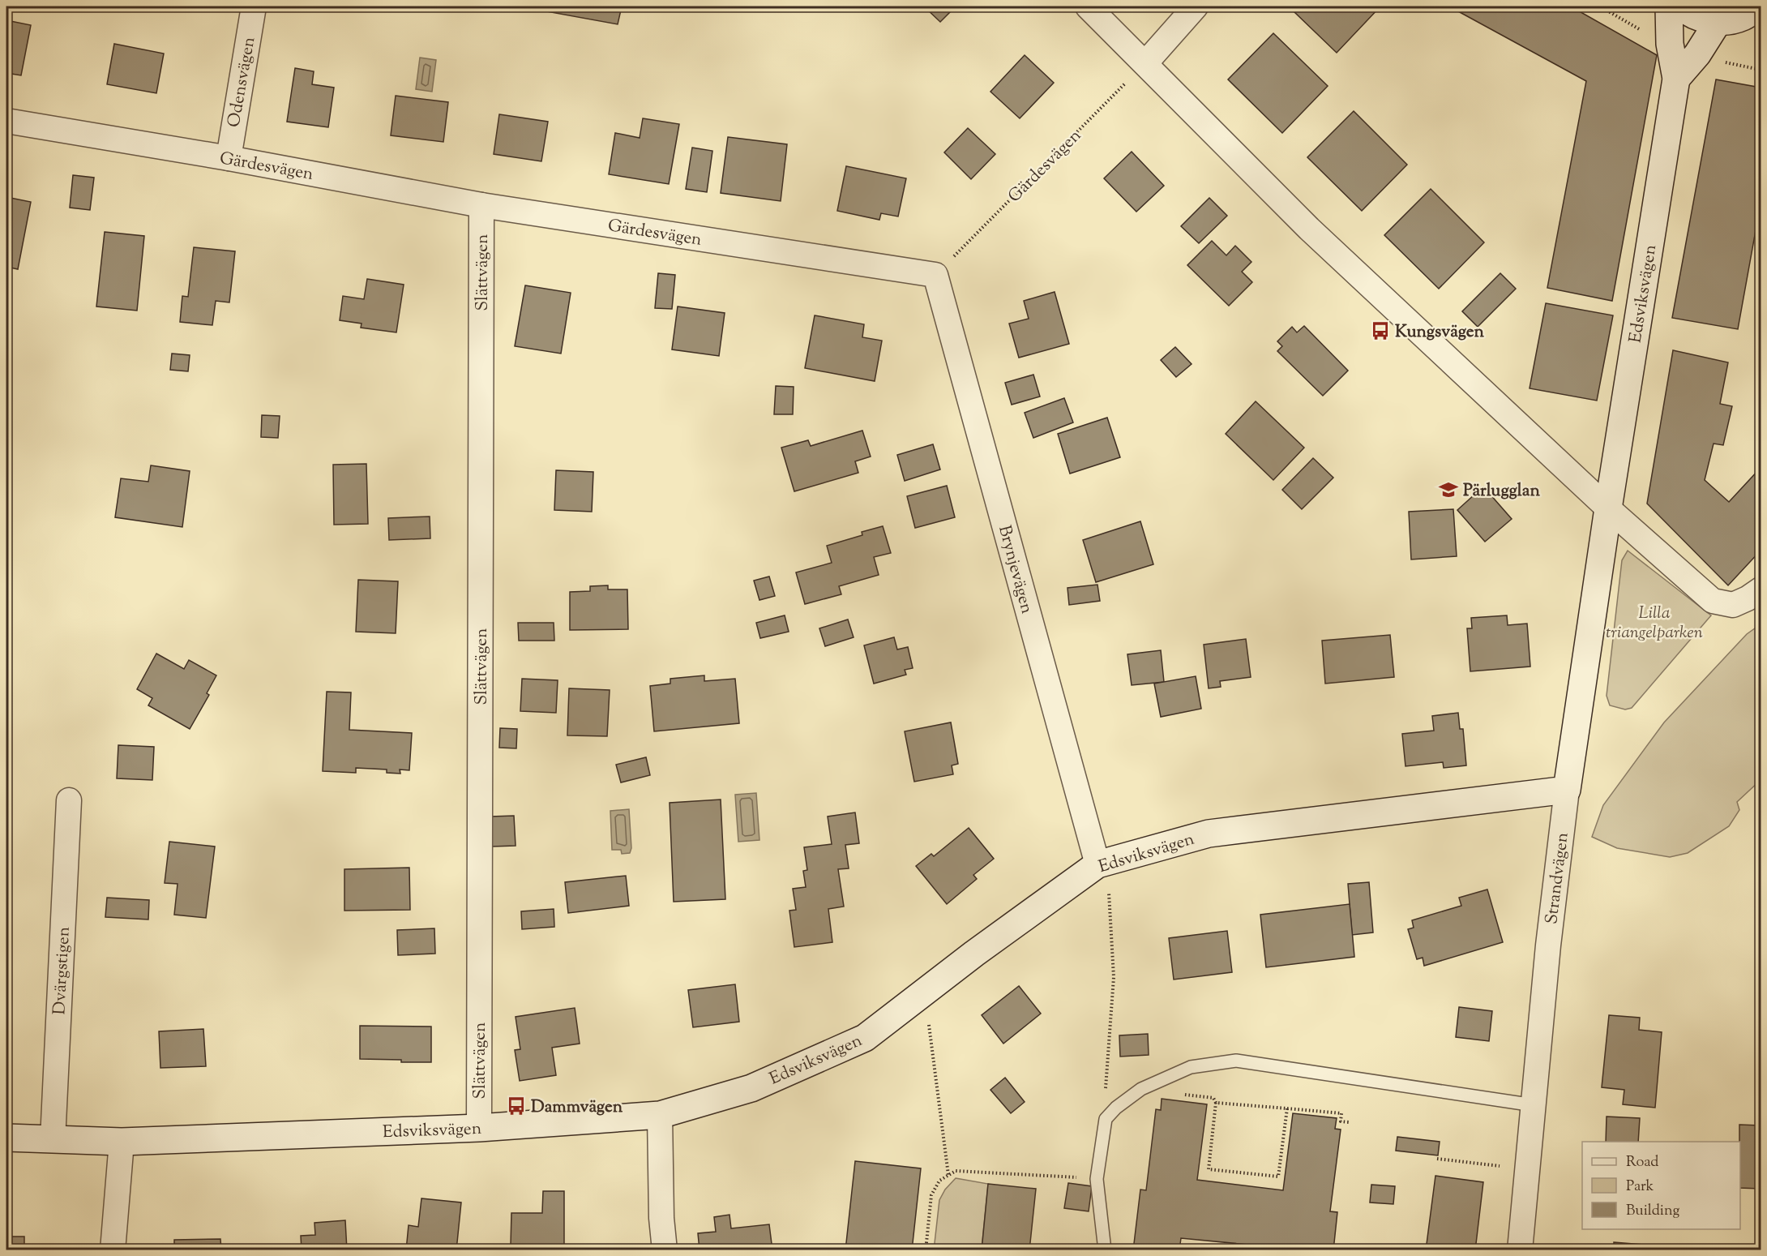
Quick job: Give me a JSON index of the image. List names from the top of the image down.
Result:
{
  "streets": {
    "street": [
      "Odensvägen",
      "Gärdesvägen",
      "Slättvägen",
      "Edsviksvägen",
      "Brynjevägen",
      "Strandvägen",
      "Dvärgstigen"
    ]
  },
  "crossings": [
    ["Odensvägen", "Gärdesvägen"],
    ["Gärdesvägen", "Slättvägen"],
    ["Gärdesvägen", "Brynjevägen"],
    ["Slättvägen", "Edsviksvägen"],
    ["Edsviksvägen", "Brynjevägen"],
    ["Edsviksvägen", "Strandvägen"],
    ["Edsviksvägen", "Dvärgstigen"]
  ],
  "parks": ["Lilla triangelparken"],
  "places": {
    "bus stop": ["Kungsvägen", "Dammvägen"],
    "school or university": ["Pärlugglan"]
  },
  "legend": ["Road", "Park", "Building"]
}
